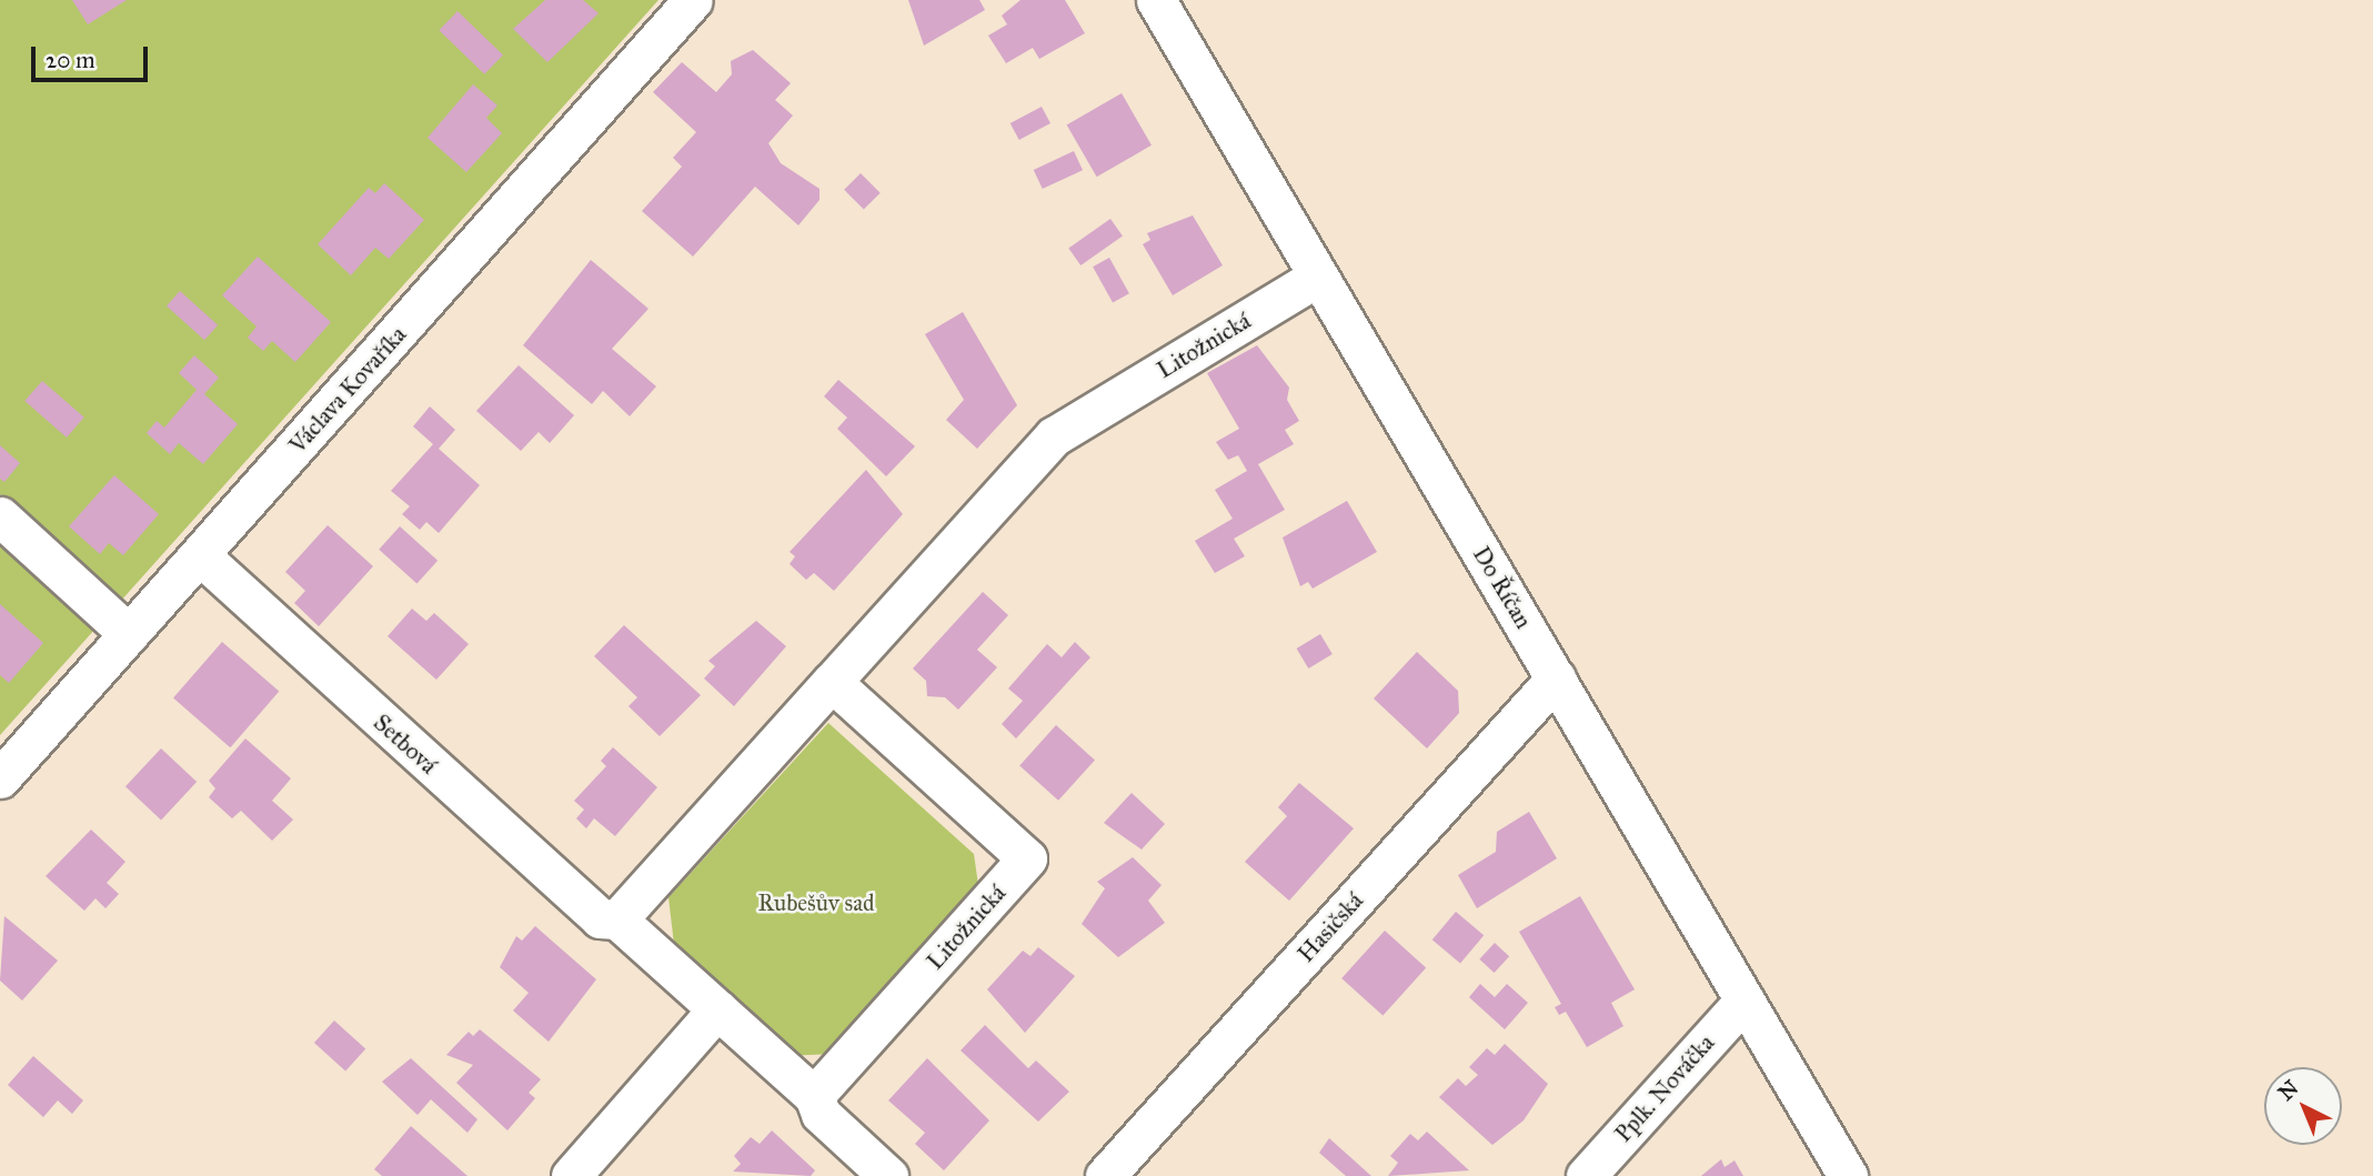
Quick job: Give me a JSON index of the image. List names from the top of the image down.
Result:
{
  "streets": {
    "street": [
      "Litožnická",
      "Václava Kovaříka",
      "Do Říčan",
      "Setbová",
      "Hasičská",
      "Pplk. Nováčka"
    ]
  },
  "crossings": [
    ["Litožnická", "Do Říčan"],
    ["Litožnická", "Setbová"],
    ["Václava Kovaříka", "Setbová"],
    ["Do Říčan", "Hasičská"],
    ["Do Říčan", "Pplk. Nováčka"]
  ],
  "parks": ["Rubešův sad"],
  "scale_bar": "20 m",
  "north": "top left"
}
